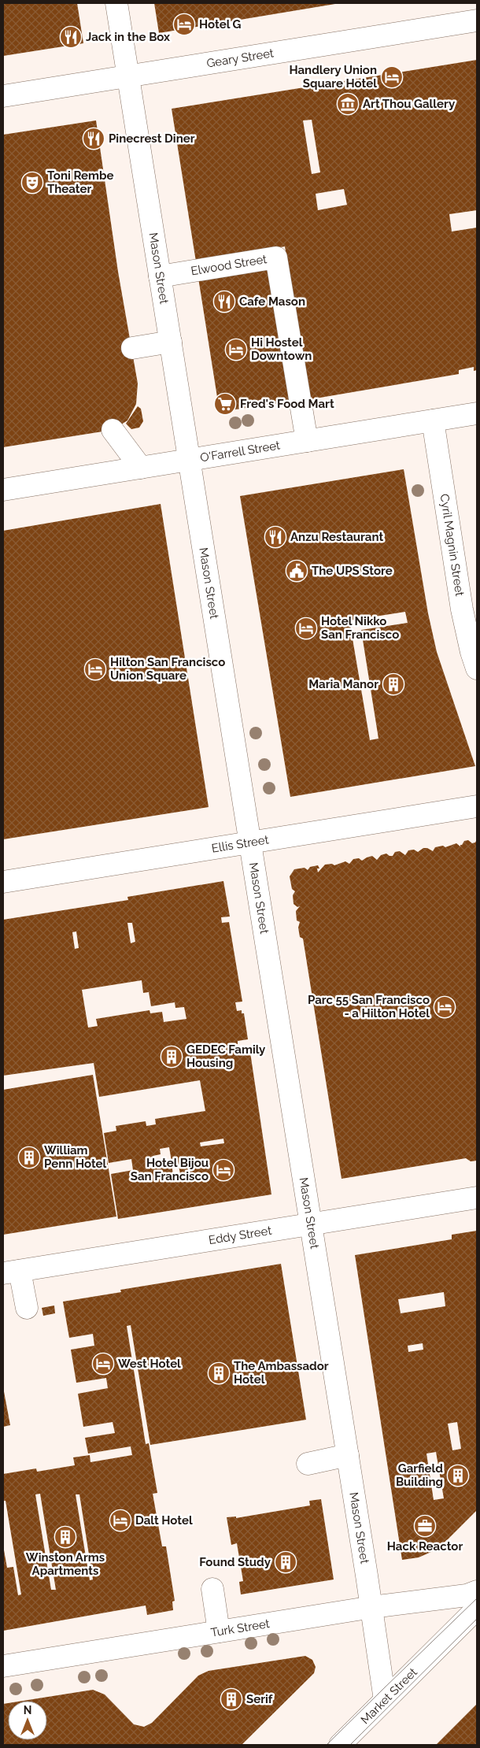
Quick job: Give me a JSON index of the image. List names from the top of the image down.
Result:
{
  "streets": {
    "street": [
      "Geary Street",
      "Elwood Street",
      "Mason Street",
      "O'Farrell Street",
      "Cyril Magnin Street",
      "Ellis Street",
      "Eddy Street",
      "Turk Street",
      "Market Street"
    ]
  },
  "crossings": [
    ["Geary Street", "Mason Street"],
    ["Elwood Street", "Mason Street"],
    ["Elwood Street", "O'Farrell Street"],
    ["Mason Street", "O'Farrell Street"],
    ["Mason Street", "Ellis Street"],
    ["Mason Street", "Eddy Street"],
    ["Mason Street", "Turk Street"],
    ["Mason Street", "Market Street"],
    ["O'Farrell Street", "Cyril Magnin Street"]
  ],
  "places": {
    "hotel": [
      "Hotel G",
      "Handlery Union Square Hotel",
      "Hi Hostel Downtown",
      "Hotel Nikko San Francisco",
      "Hilton San Francisco Union Square",
      "Parc 55 San Francisco - a Hilton Hotel",
      "Hotel Bijou San Francisco",
      "West Hotel",
      "Dalt Hotel"
    ],
    "restaurant": [
      "Jack in the Box",
      "Pinecrest Diner",
      "Cafe Mason",
      "Anzu Restaurant"
    ],
    "museum": ["Art Thou Gallery"],
    "theatre": ["Toni Rembe Theater"],
    "supermarket": ["Fred's Food Mart"],
    "public building": ["The UPS Store"],
    "building": [
      "Maria Manor",
      "GEDEC Family Housing",
      "William Penn Hotel",
      "The Ambassador Hotel",
      "Garfield Building",
      "Winston Arms Apartments",
      "Found Study",
      "Serif"
    ],
    "office": ["Hack Reactor"]
  },
  "north": "top"
}
